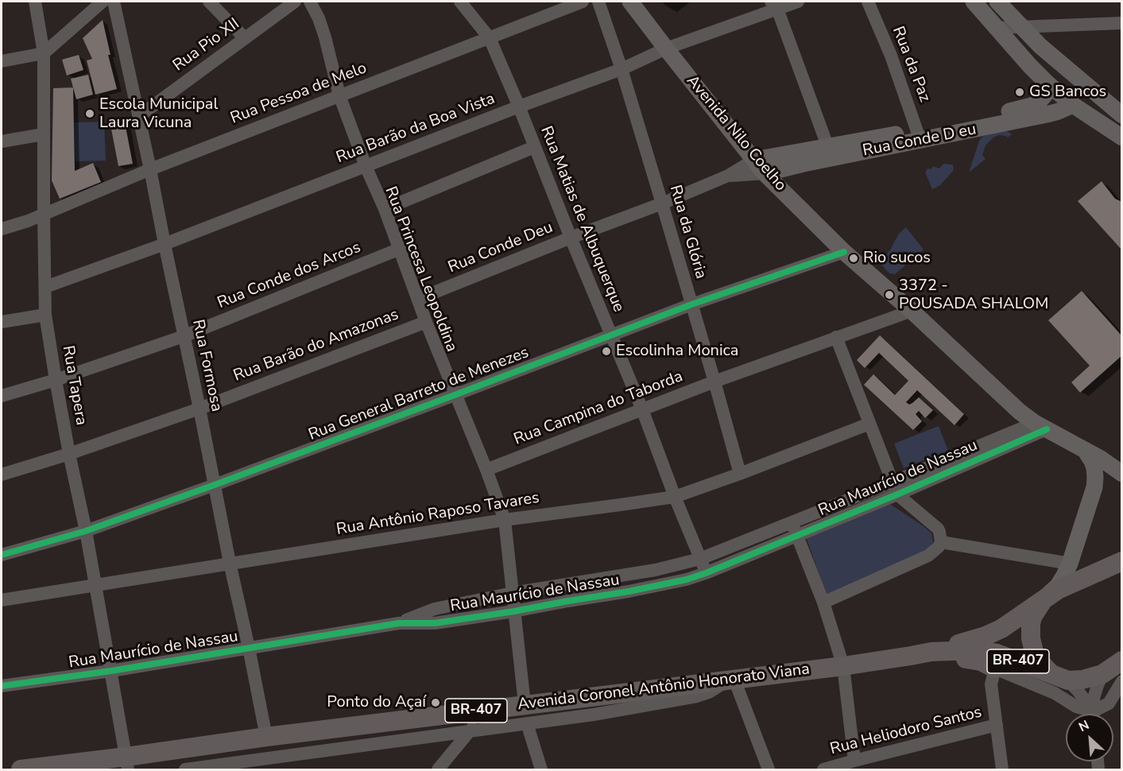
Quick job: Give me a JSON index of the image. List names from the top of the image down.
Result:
{
  "streets": {
    "highway": ["BR-407", "Avenida Coronel Antônio Honorato Viana"],
    "main road": ["Avenida Nilo Coelho", "Rua Conde D eu"],
    "street": [
      "Rua Pio XII",
      "Rua da Paz",
      "Rua Pessoa de Melo",
      "Rua Barão da Boa Vista",
      "Rua Matias de Albuquerque",
      "Rua da Glória",
      "Rua Conde Deu",
      "Rua Princesa Leopoldina",
      "Rua Conde dos Arcos",
      "Rua Barão do Amazonas",
      "Rua Formosa",
      "Rua Tapera",
      "Rua General Barreto de Menezes",
      "Rua Campina do Taborda",
      "Rua Maurício de Nassau",
      "Rua Antônio Raposo Tavares",
      "Rua Heliodoro Santos"
    ]
  },
  "crossings": [
    ["Rua Pio XII", "Rua Formosa"],
    ["Rua da Paz", "Rua Conde D eu"],
    ["Rua Pessoa de Melo", "Rua Matias de Albuquerque"],
    ["Rua Pessoa de Melo", "Rua Princesa Leopoldina"],
    ["Rua Pessoa de Melo", "Rua Formosa"],
    ["Rua Pessoa de Melo", "Rua Tapera"],
    ["Rua Barão da Boa Vista", "Avenida Nilo Coelho"],
    ["Rua Barão da Boa Vista", "Rua Matias de Albuquerque"],
    ["Rua Barão da Boa Vista", "Rua da Glória"],
    ["Rua Barão da Boa Vista", "Rua Princesa Leopoldina"],
    ["Rua Barão da Boa Vista", "Rua Formosa"],
    ["Rua Barão da Boa Vista", "Rua Tapera"],
    ["Avenida Nilo Coelho", "Rua Conde D eu"],
    ["Avenida Nilo Coelho", "Rua Conde Deu"],
    ["Avenida Nilo Coelho", "Rua General Barreto de Menezes"],
    ["Avenida Nilo Coelho", "Rua Campina do Taborda"],
    ["Avenida Nilo Coelho", "Rua Maurício de Nassau"],
    ["Rua Conde D eu", "Rua Conde Deu"],
    ["Rua Matias de Albuquerque", "Rua Conde Deu"],
    ["Rua Matias de Albuquerque", "Rua General Barreto de Menezes"],
    ["Rua Matias de Albuquerque", "Rua Campina do Taborda"],
    ["Rua Matias de Albuquerque", "Rua Maurício de Nassau"],
    ["Rua Matias de Albuquerque", "Rua Antônio Raposo Tavares"],
    ["Rua da Glória", "Rua Conde Deu"],
    ["Rua da Glória", "Rua General Barreto de Menezes"],
    ["Rua da Glória", "Rua Campina do Taborda"],
    ["Rua da Glória", "Rua Antônio Raposo Tavares"],
    ["Rua Conde Deu", "Rua Princesa Leopoldina"],
    ["Rua Princesa Leopoldina", "Rua Conde dos Arcos"],
    ["Rua Princesa Leopoldina", "Rua Barão do Amazonas"],
    ["Rua Princesa Leopoldina", "Rua General Barreto de Menezes"],
    ["Rua Princesa Leopoldina", "Rua Campina do Taborda"],
    ["Rua Princesa Leopoldina", "Rua Maurício de Nassau"],
    ["Rua Princesa Leopoldina", "Rua Antônio Raposo Tavares"],
    ["Rua Princesa Leopoldina", "Avenida Coronel Antônio Honorato Viana"],
    ["Rua Conde dos Arcos", "Rua Formosa"],
    ["Rua Conde dos Arcos", "Rua Tapera"],
    ["Rua Barão do Amazonas", "Rua Formosa"],
    ["Rua Barão do Amazonas", "Rua Tapera"],
    ["Rua Formosa", "Rua General Barreto de Menezes"],
    ["Rua Formosa", "Rua Maurício de Nassau"],
    ["Rua Formosa", "Rua Antônio Raposo Tavares"],
    ["Rua Formosa", "Avenida Coronel Antônio Honorato Viana"],
    ["Rua Tapera", "Rua General Barreto de Menezes"],
    ["Rua Tapera", "Rua Maurício de Nassau"],
    ["Rua Tapera", "Rua Antônio Raposo Tavares"],
    ["Rua Tapera", "Avenida Coronel Antônio Honorato Viana"],
    ["BR-407", "Avenida Coronel Antônio Honorato Viana"]
  ],
  "places": [
    "GS Bancos",
    "Escola Municipal Laura Vicuna",
    "Rio sucos",
    "3372 - POUSADA SHALOM",
    "Escolinha Monica",
    "Ponto do Açaí"
  ],
  "north": "top left"
}
